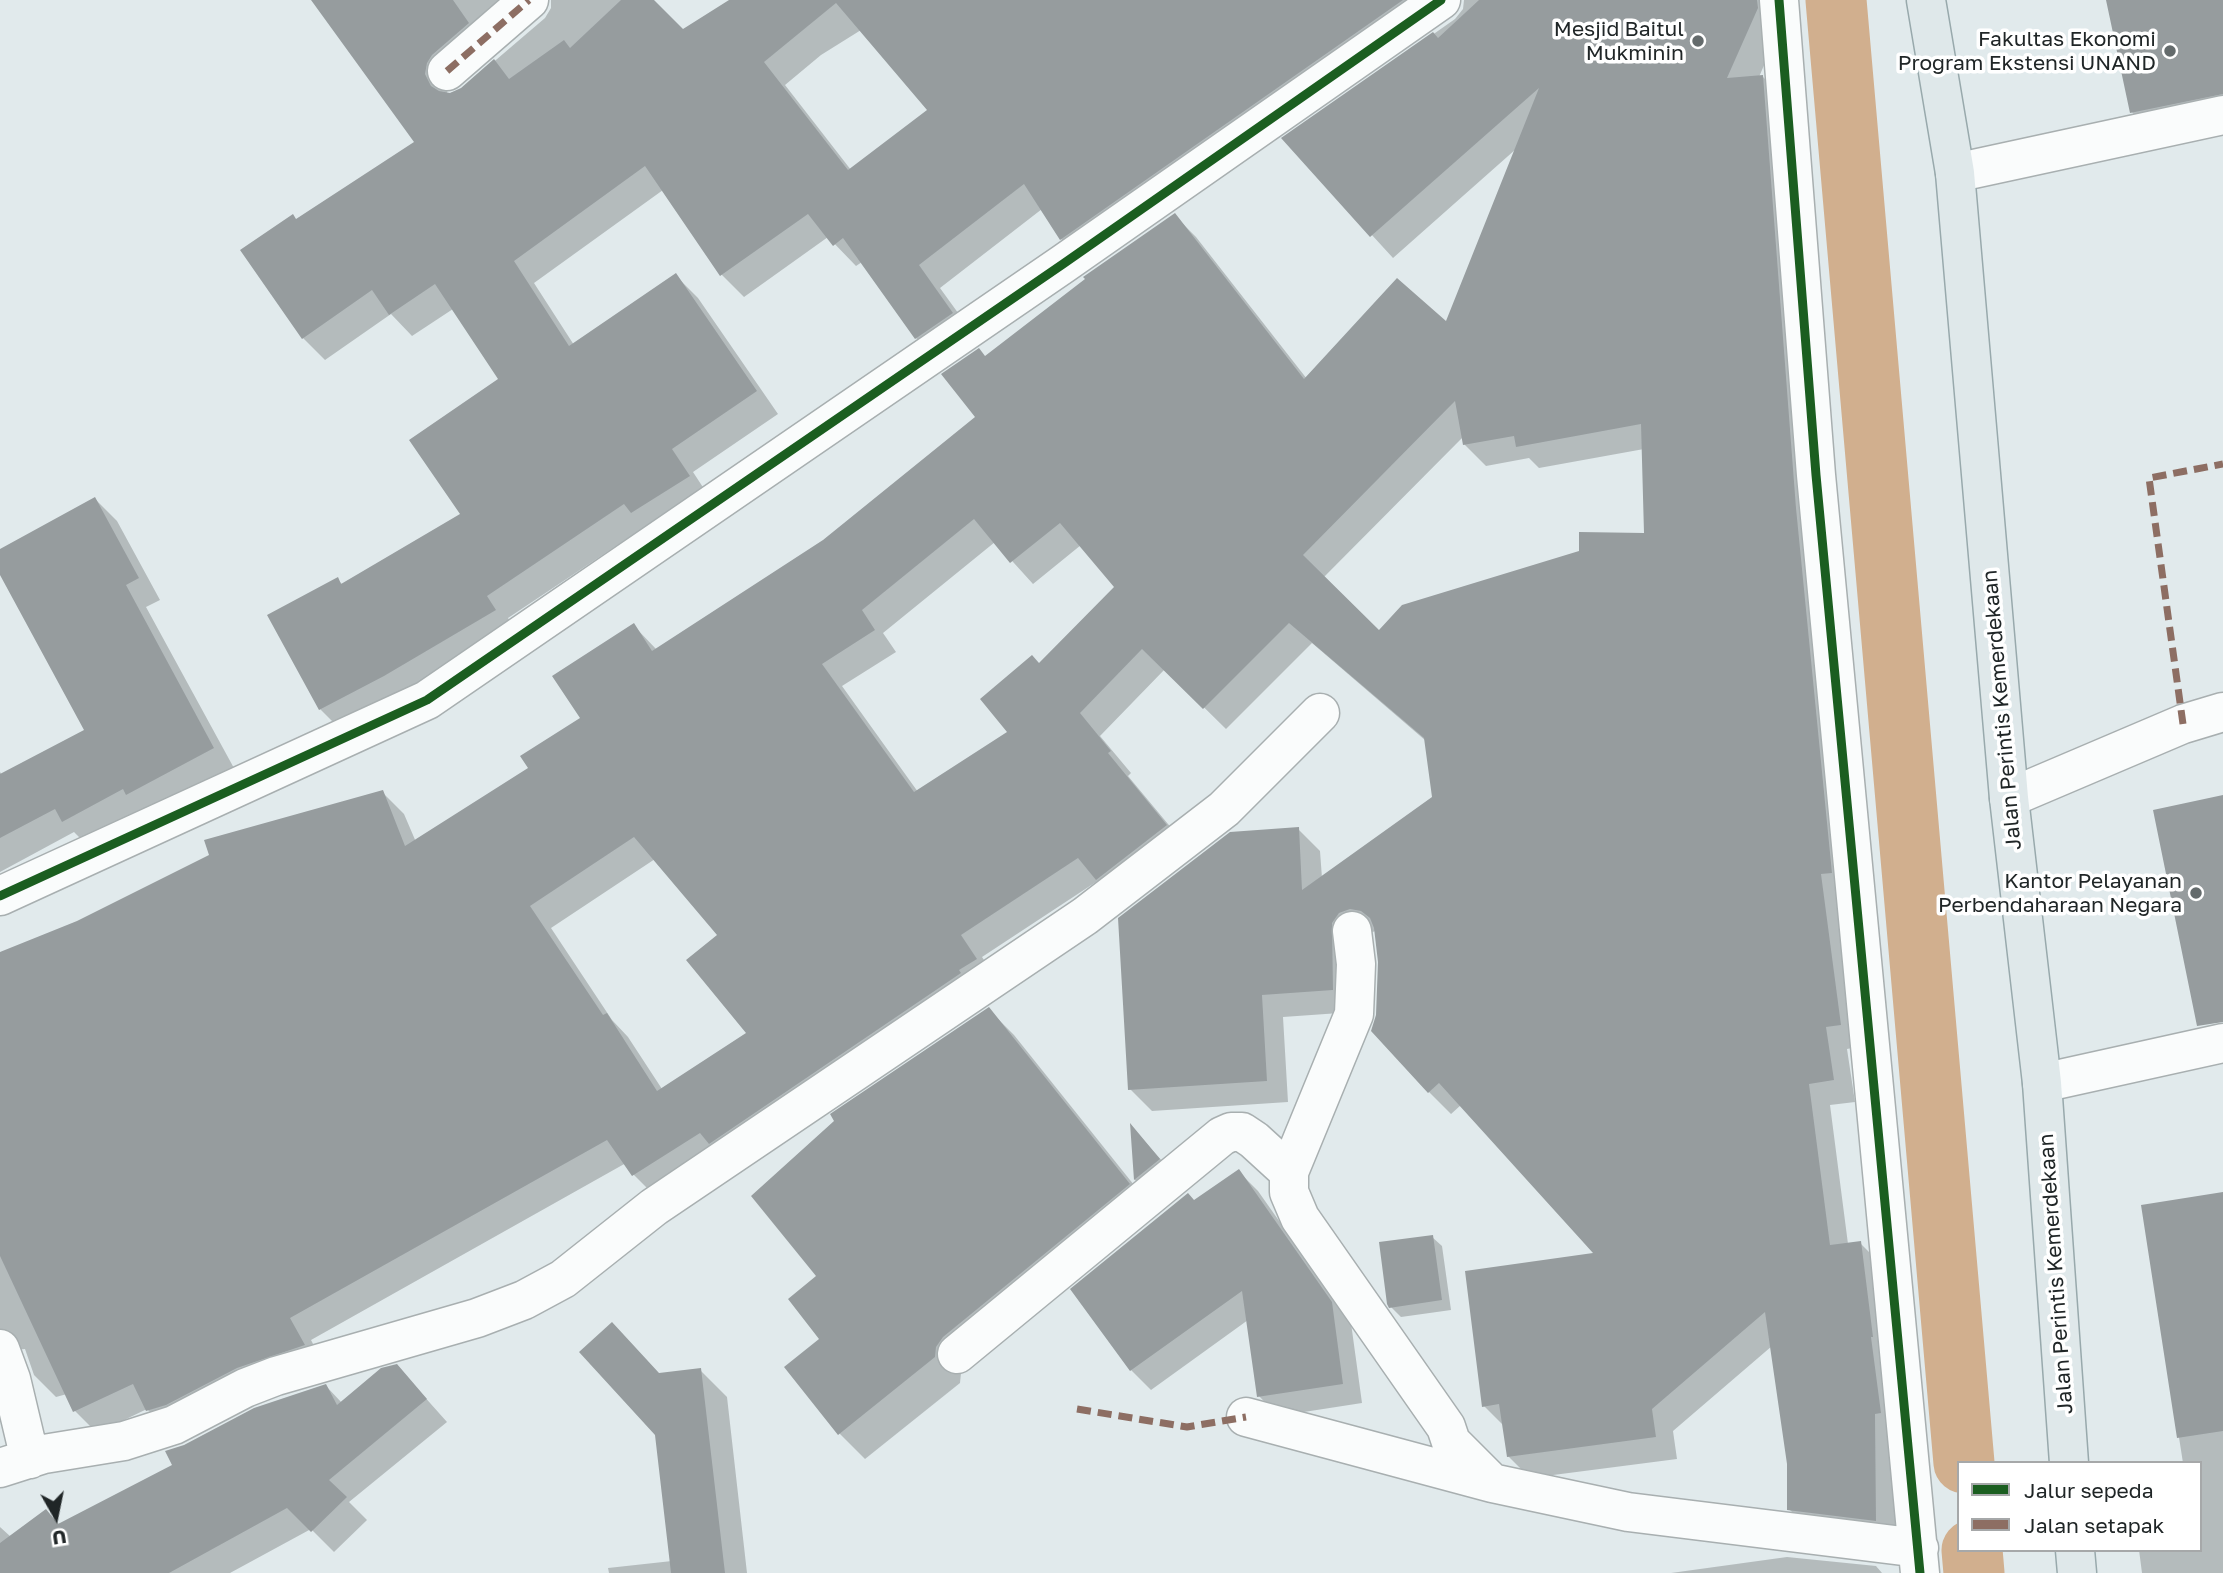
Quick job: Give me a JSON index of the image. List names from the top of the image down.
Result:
{
  "streets": {
    "main road": ["Jalan Perintis Kemerdekaan"]
  },
  "places": ["Mesjid Baitul Mukminin", "Fakultas Ekonomi Program Ekstensi UNAND", "Kantor Pelayanan Perbendaharaan Negara"],
  "legend": ["Jalur sepeda", "Jalan setapak"],
  "north": "bottom"
}
